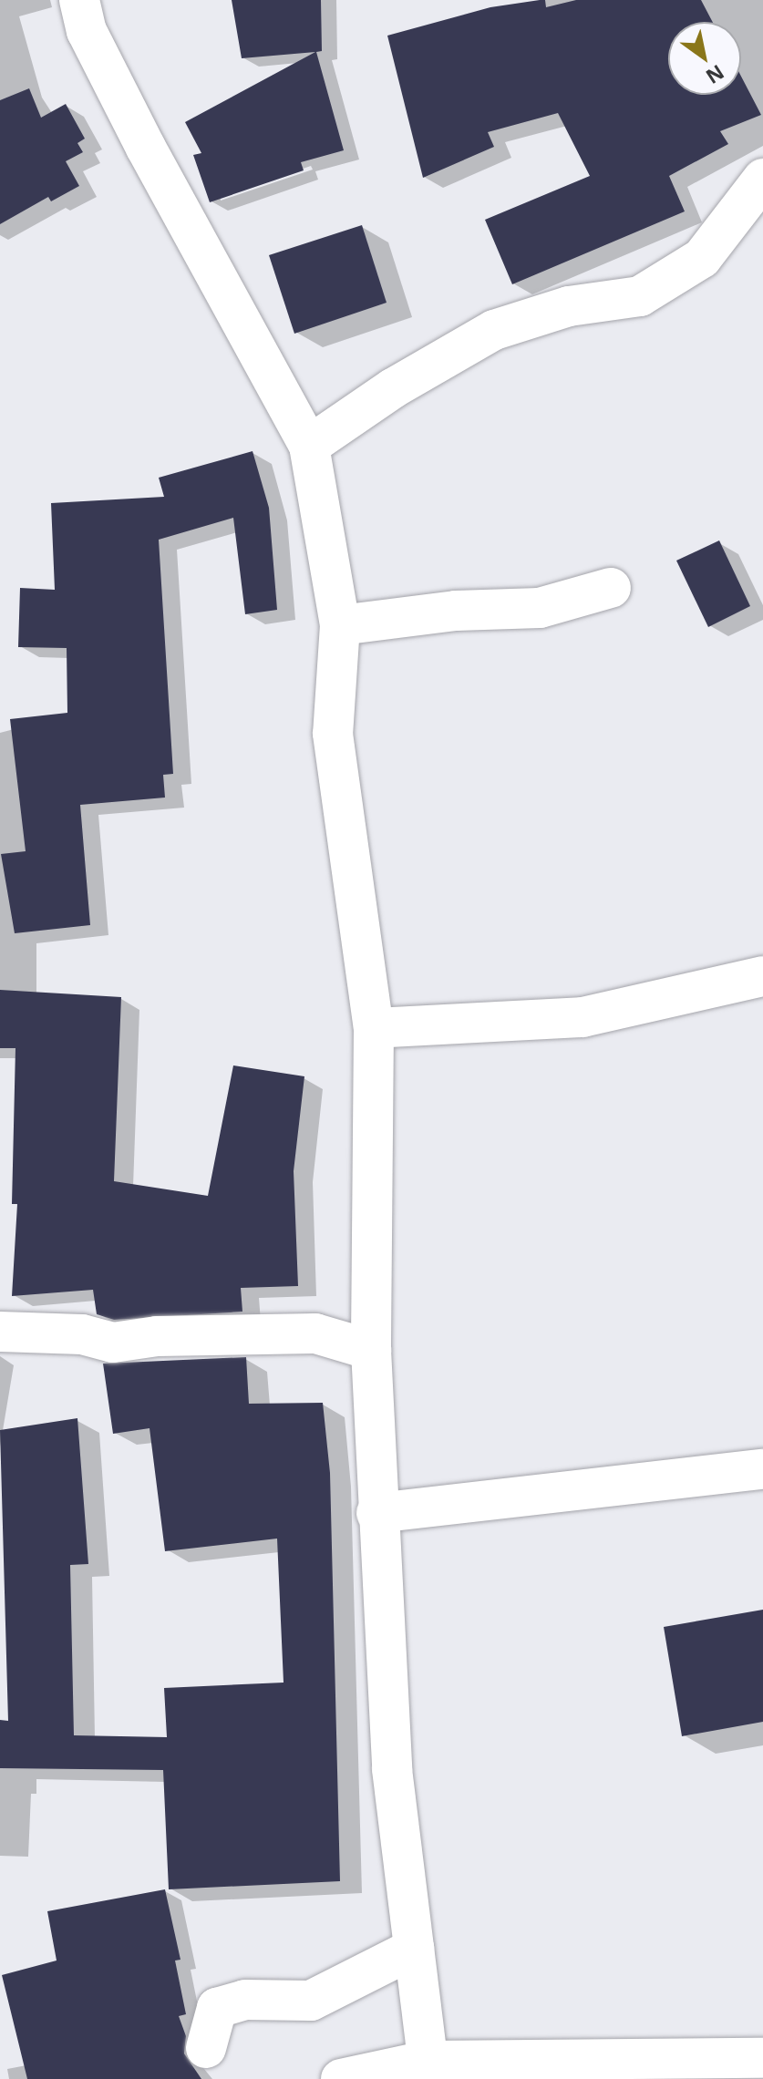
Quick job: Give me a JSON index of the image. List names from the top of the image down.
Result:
{
  "north": "bottom right"
}
